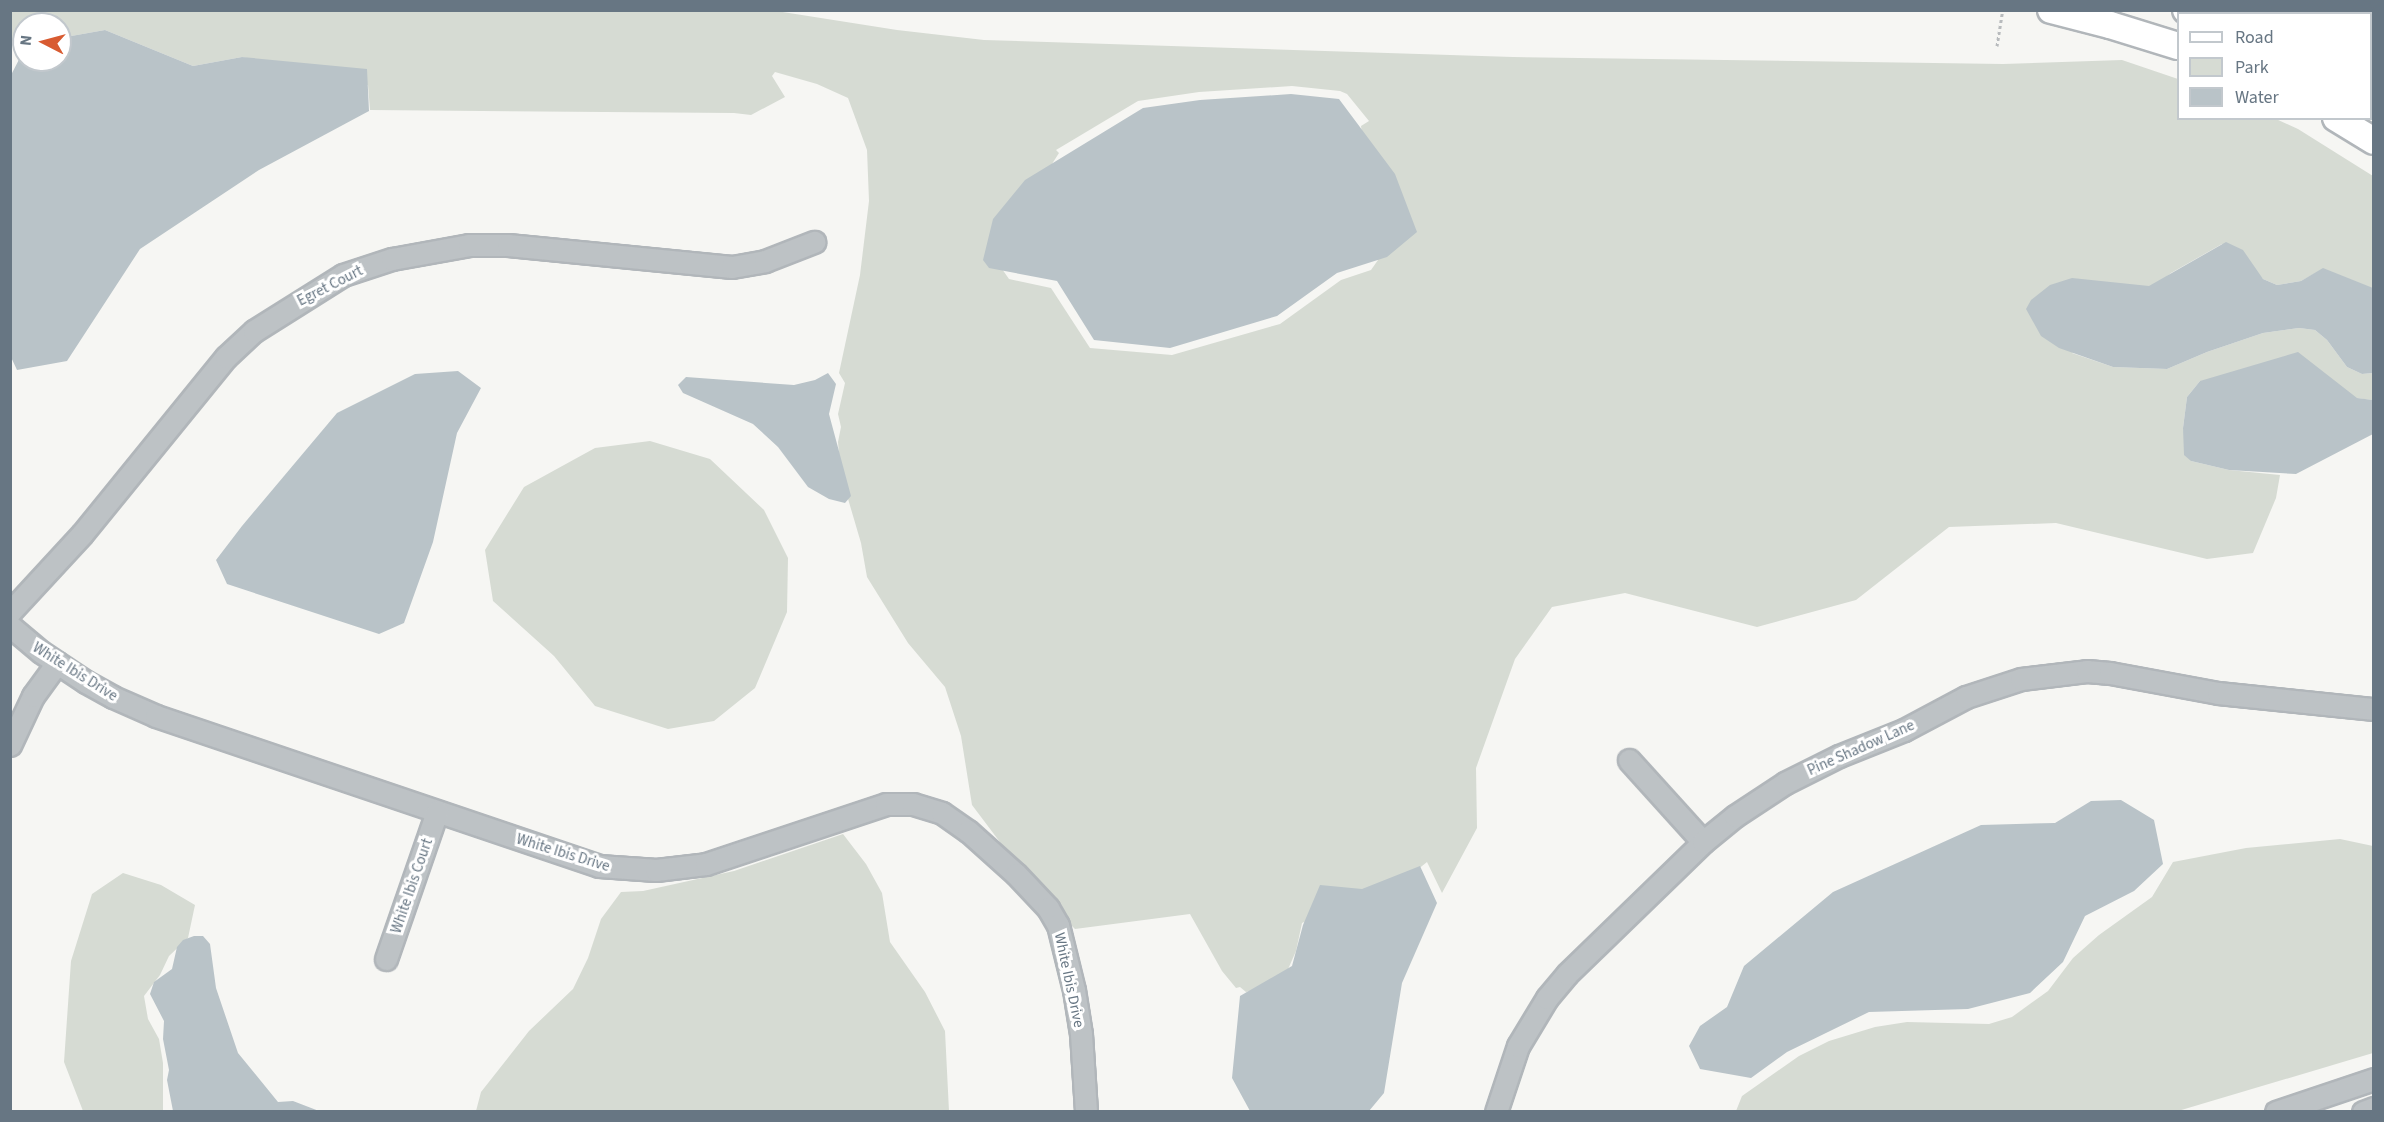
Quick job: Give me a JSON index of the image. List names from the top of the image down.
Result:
{
  "streets": {
    "street": [
      "Egret Court",
      "White Ibis Drive",
      "Pine Shadow Lane",
      "White Ibis Court"
    ]
  },
  "crossings": [
    ["White Ibis Drive", "White Ibis Court"]
  ],
  "legend": ["Road", "Park", "Water"],
  "north": "left"
}
